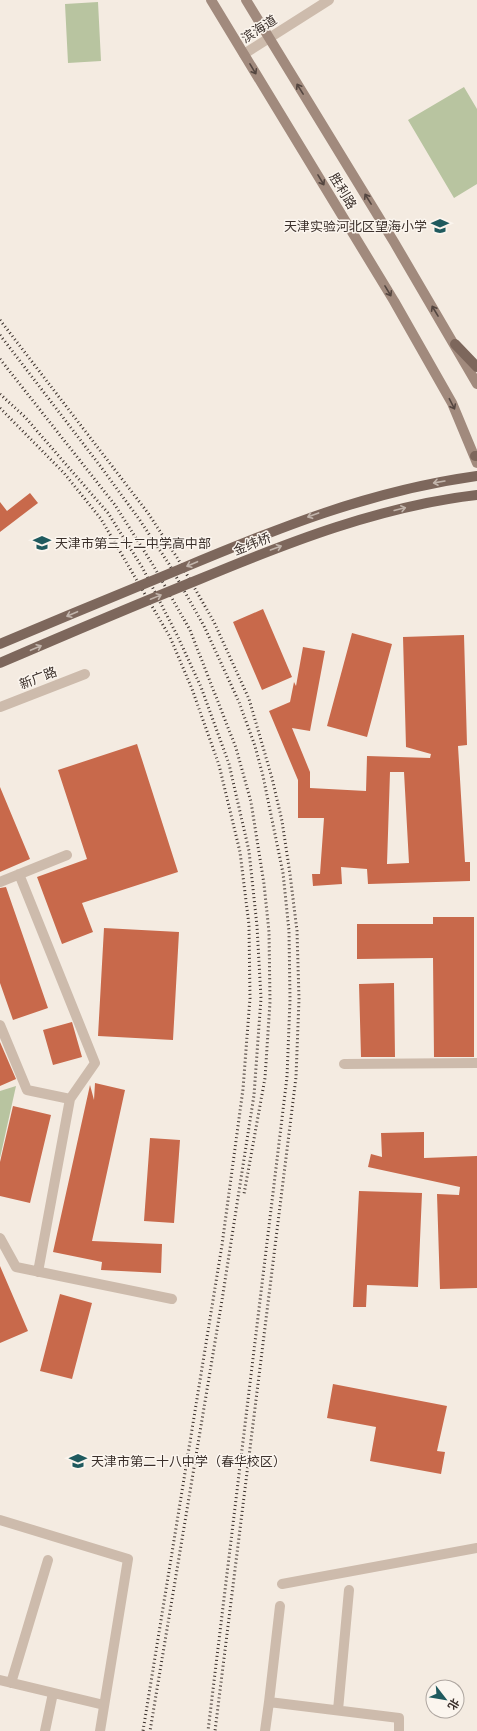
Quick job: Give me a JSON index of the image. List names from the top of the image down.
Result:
{
  "streets": {
    "main road": ["胜利路", "金纬桥"],
    "street": ["滨海道", "新广路"]
  },
  "crossings": [
    ["滨海道", "胜利路"]
  ],
  "places": {
    "school or university": ["天津实验河北区望海小学", "天津市第三十二中学高中部", "天津市第二十八中学（春华校区）"]
  },
  "north": "bottom right"
}
